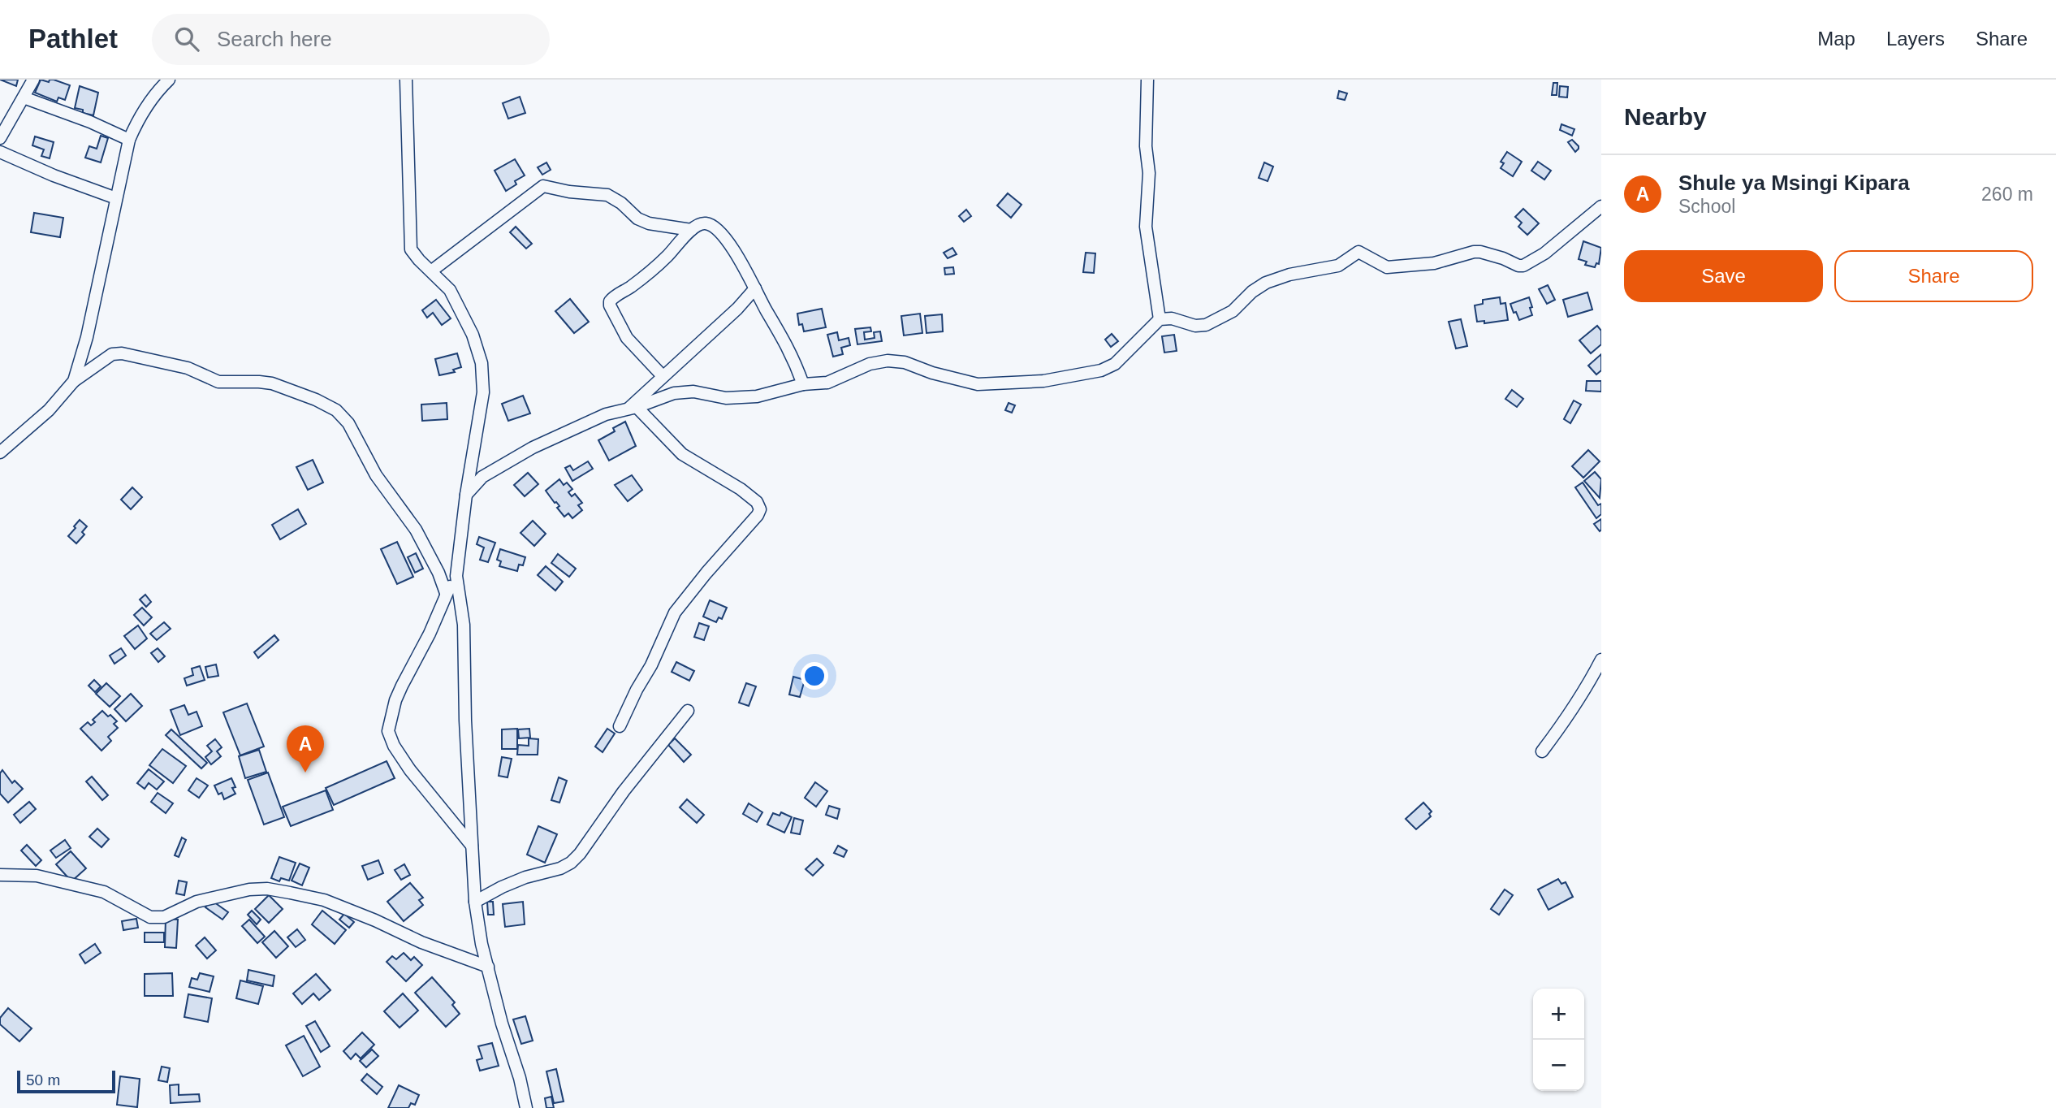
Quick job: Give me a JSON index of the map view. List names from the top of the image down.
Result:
{
  "scale_bar": "50 m",
  "page": {
    "header": "Pathlet",
    "search": "Search here",
    "nav": ["Map", "Layers", "Share"],
    "heading": "Nearby",
    "list": [
      {
        "mark": "A",
        "name": "Shule ya Msingi Kipara",
        "note": "School",
        "value": "260 m"
      }
    ],
    "buttons": ["Save", "Share"],
    "pins": "A",
    "map_buttons": ["+", "−"],
    "scale": "50 m"
  }
}
